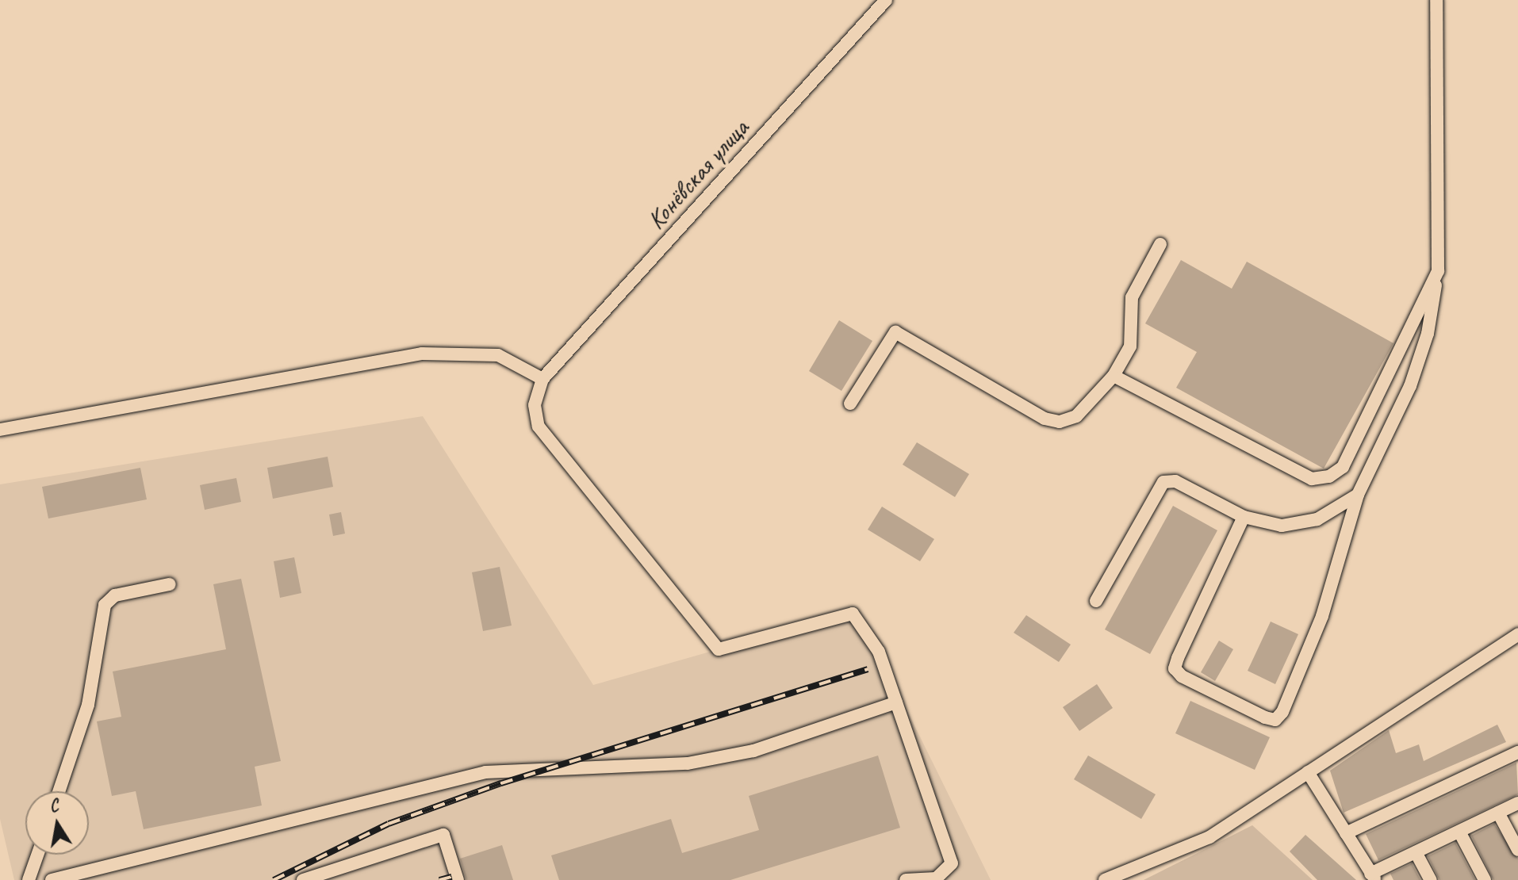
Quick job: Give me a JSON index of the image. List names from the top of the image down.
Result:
{
  "streets": {
    "lane": ["Конёвская улица"]
  },
  "north": "top"
}
